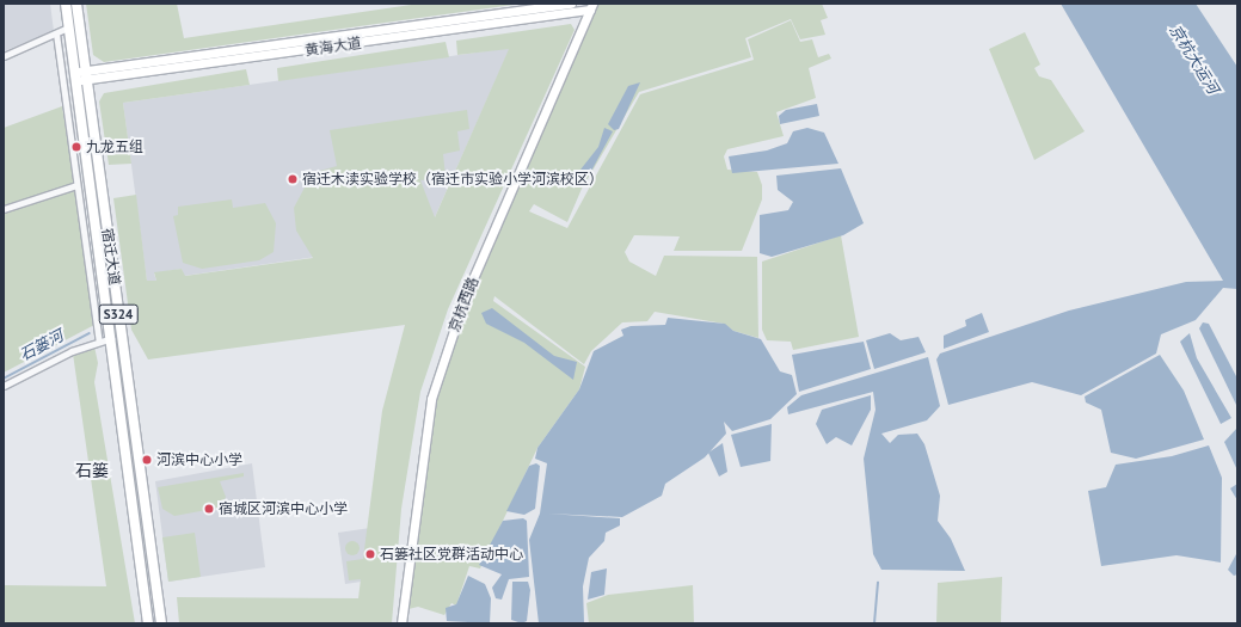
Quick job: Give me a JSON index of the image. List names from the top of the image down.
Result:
{
  "streets": {
    "main road": [
      "黄海大道",
      "宿迁大道",
      "京杭西路",
      "S324"
    ]
  },
  "crossings": [
    ["黄海大道", "宿迁大道"],
    ["黄海大道", "京杭西路"]
  ],
  "districts": ["石篓"],
  "water": ["京杭大运河", "石篓河"],
  "places": [
    "九龙五组",
    "宿迁木渎实验学校（宿迁市实验小学河滨校区）",
    "河滨中心小学",
    "宿城区河滨中心小学",
    "石篓社区党群活动中心"
  ]
}
